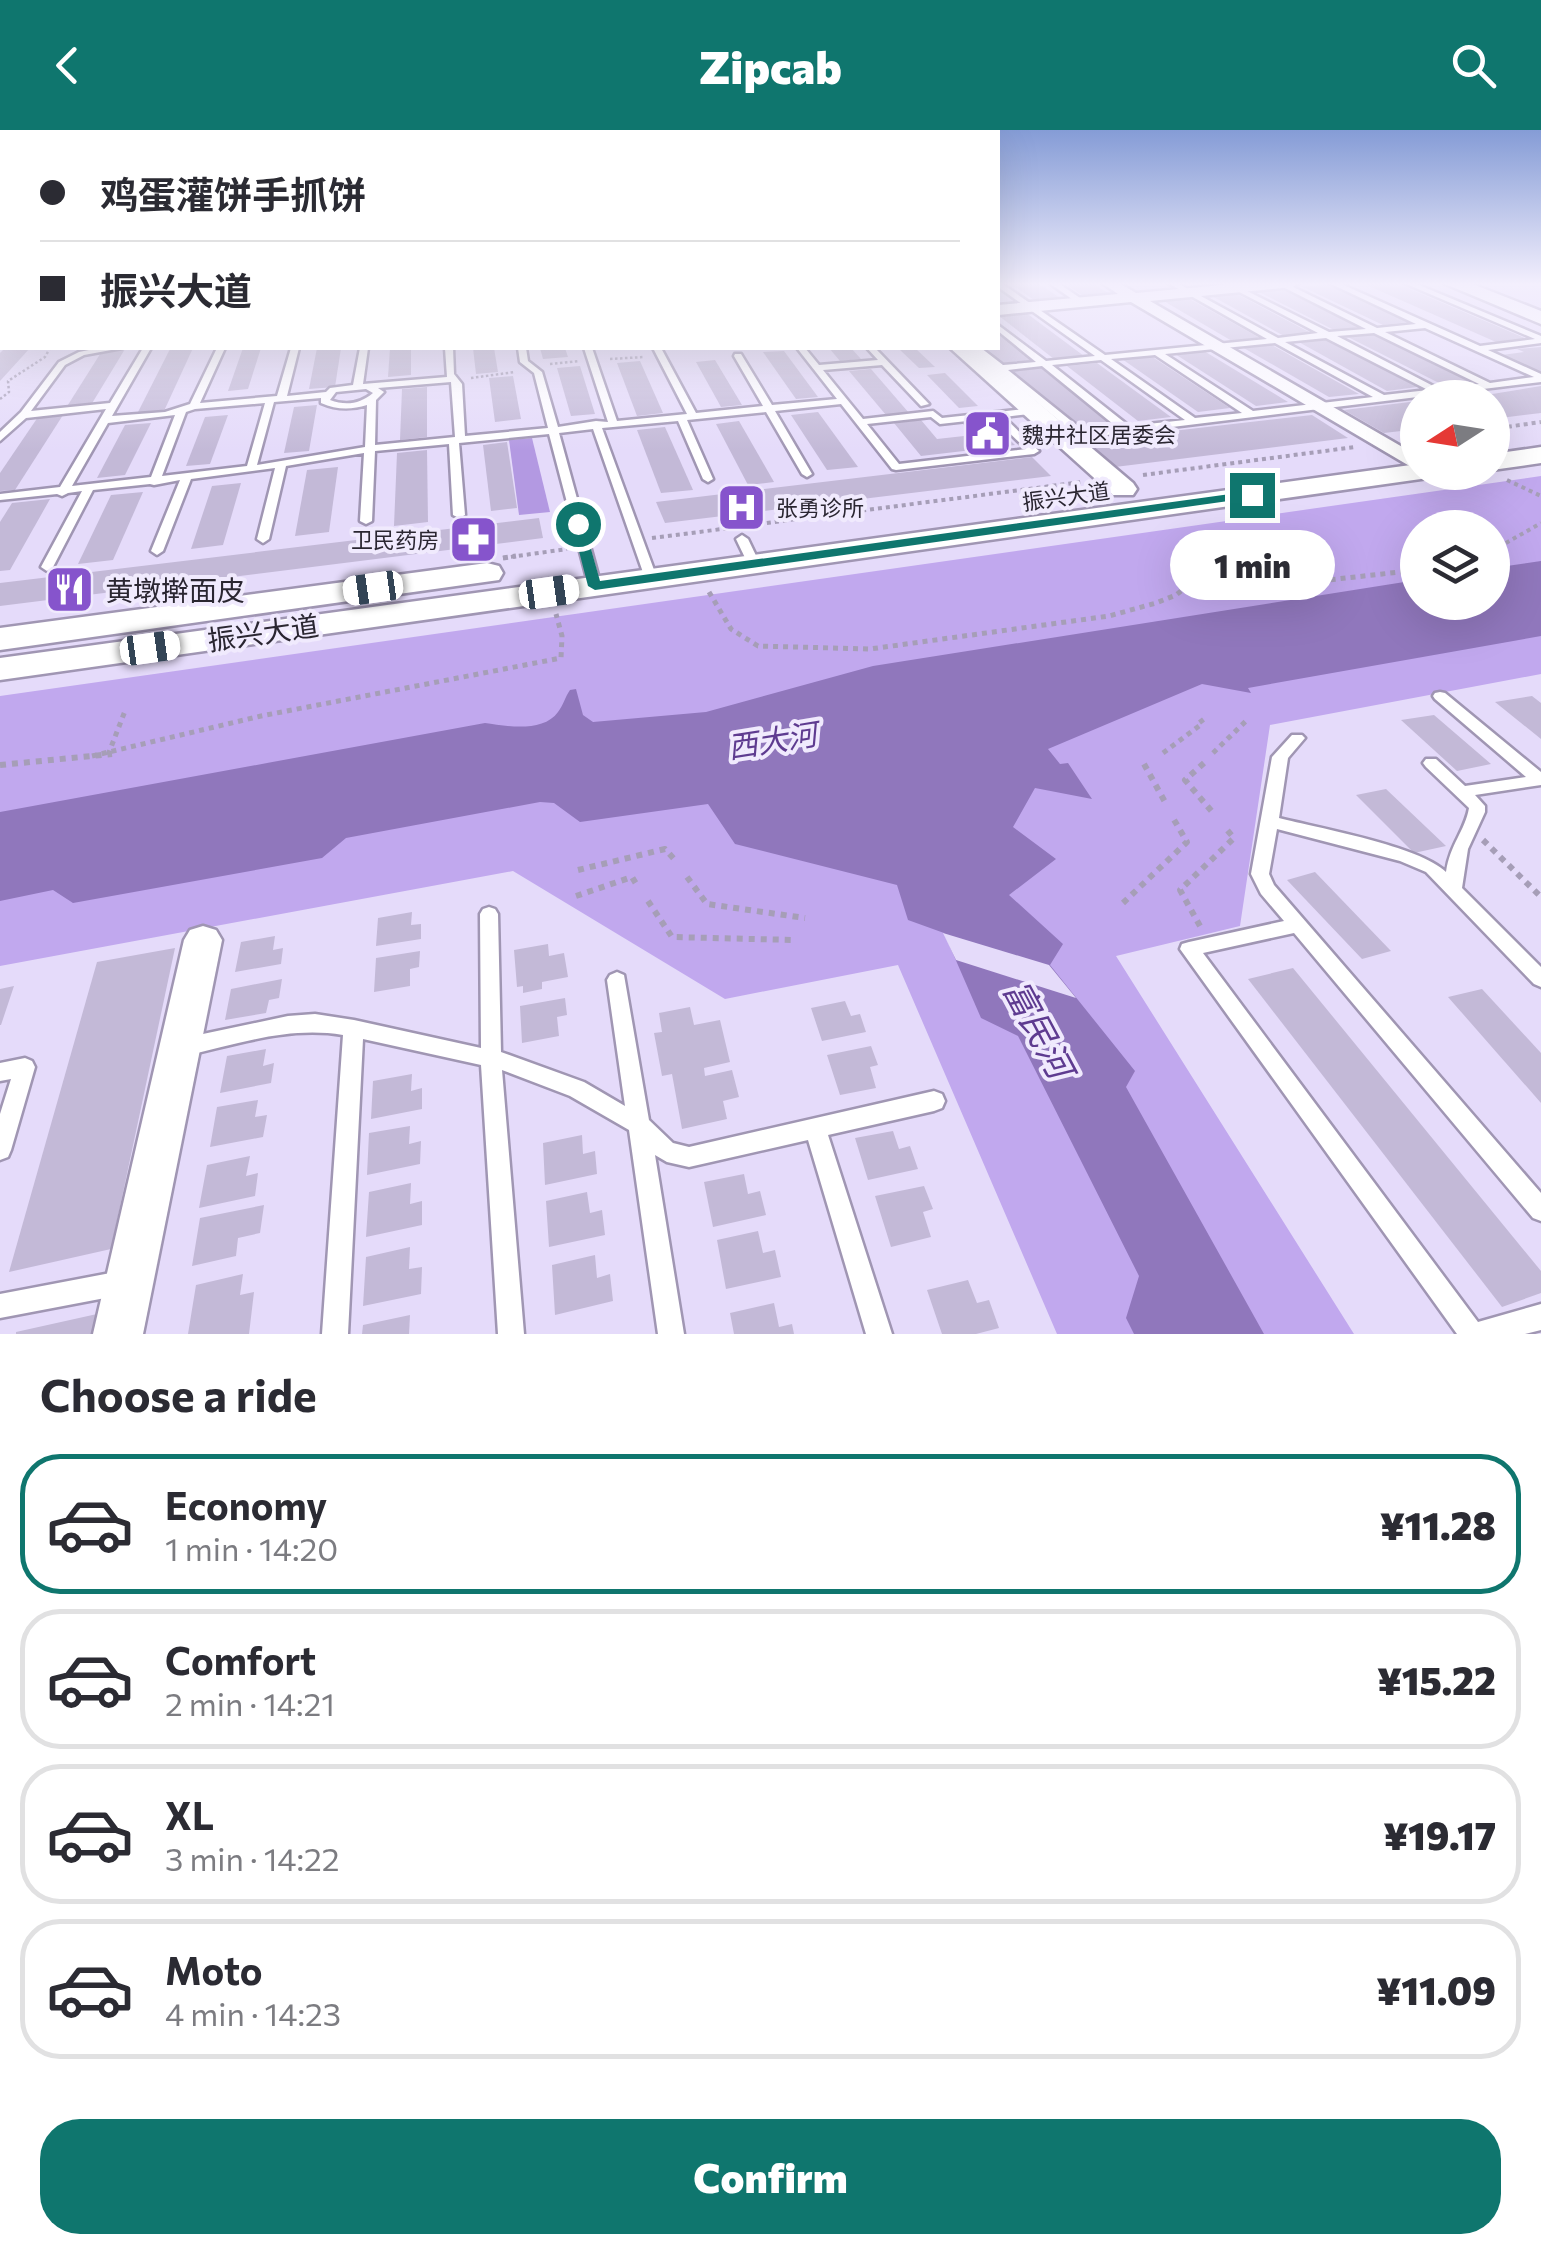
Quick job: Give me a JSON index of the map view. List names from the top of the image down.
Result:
{
  "streets": {
    "main road": ["振兴大道"]
  },
  "water": ["西大河", "富民河"],
  "places": {
    "public building": ["魏井社区居委会"],
    "hospital": ["张勇诊所"],
    "pharmacy": ["卫民药房"],
    "restaurant": ["黄墩擀面皮"]
  },
  "north": "left",
  "page": {
    "header": "Zipcab",
    "banner": ["鸡蛋灌饼手抓饼", "振兴大道"],
    "bubble": "1 min",
    "heading": "Choose a ride",
    "list": [
      {
        "name": "Economy",
        "note": "1 min · 14:20",
        "value": "¥11.28"
      },
      {
        "name": "Comfort",
        "note": "2 min · 14:21",
        "value": "¥15.22"
      },
      {
        "name": "XL",
        "note": "3 min · 14:22",
        "value": "¥19.17"
      },
      {
        "name": "Moto",
        "note": "4 min · 14:23",
        "value": "¥11.09"
      }
    ],
    "buttons": "Confirm"
  }
}
